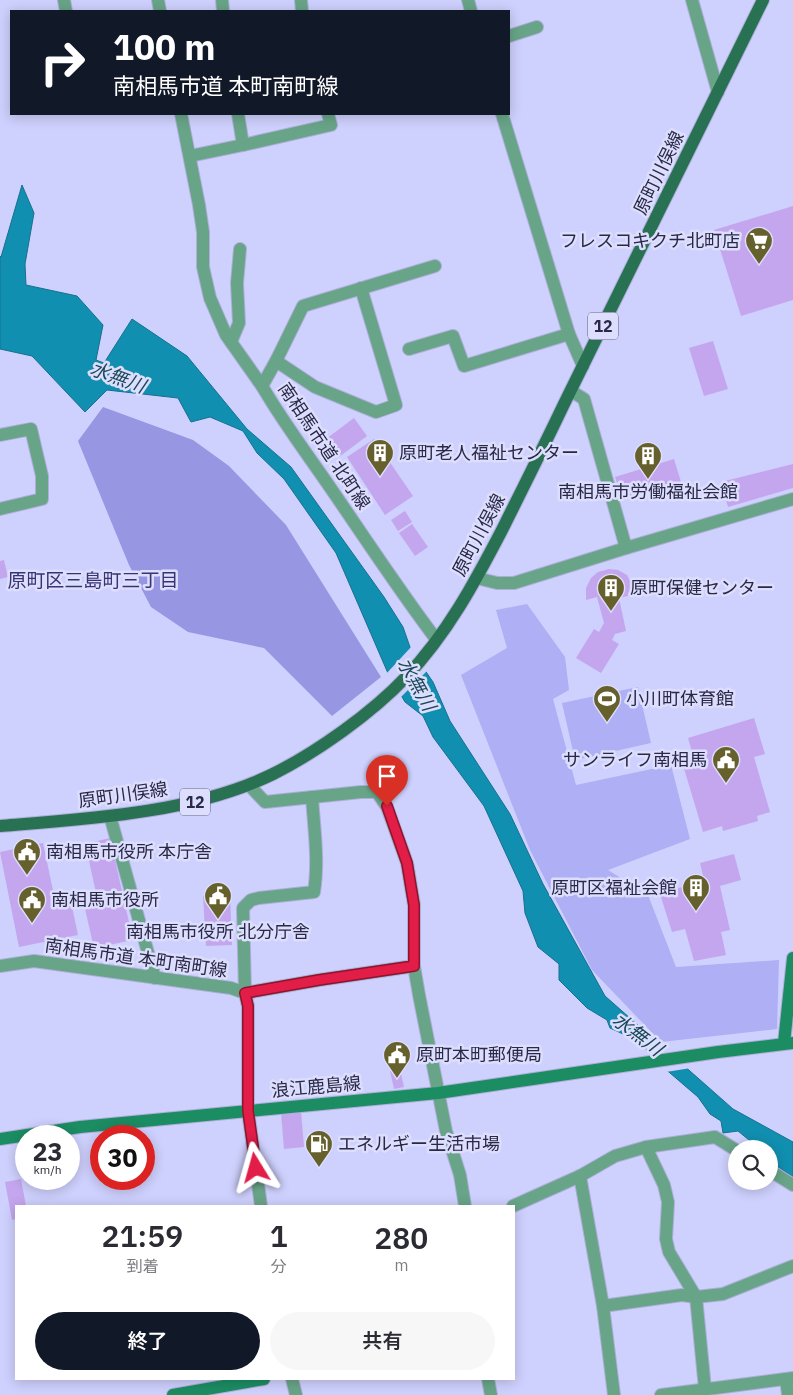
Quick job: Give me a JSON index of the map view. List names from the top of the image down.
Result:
{
  "streets": {
    "main road": ["原町川俣線", "12", "浪江鹿島線"],
    "street": ["南相馬市道 北町線", "南相馬市道 本町南町線"]
  },
  "crossings": [
    ["原町川俣線", "南相馬市道 北町線"]
  ],
  "districts": ["原町区三島町三丁目"],
  "water": ["水無川"],
  "places": {
    "supermarket": ["フレスコキクチ北町店"],
    "building": [
      "原町老人福祉センター",
      "南相馬市労働福祉会館",
      "原町保健センター",
      "原町区福祉会館"
    ],
    "sports": ["小川町体育館"],
    "public building": [
      "サンライフ南相馬",
      "南相馬市役所 本庁舎",
      "南相馬市役所 北分庁舎",
      "南相馬市役所",
      "原町本町郵便局"
    ],
    "fuel station": ["エネルギー生活市場"]
  },
  "page": {
    "turn": ["100 m", "南相馬市道 本町南町線"],
    "speed": "23 km/h",
    "limit": "30",
    "eta": [
      "21:59",
      "到着",
      "1",
      "分",
      "280",
      "m"
    ],
    "buttons": ["終了", "共有"]
  }
}
